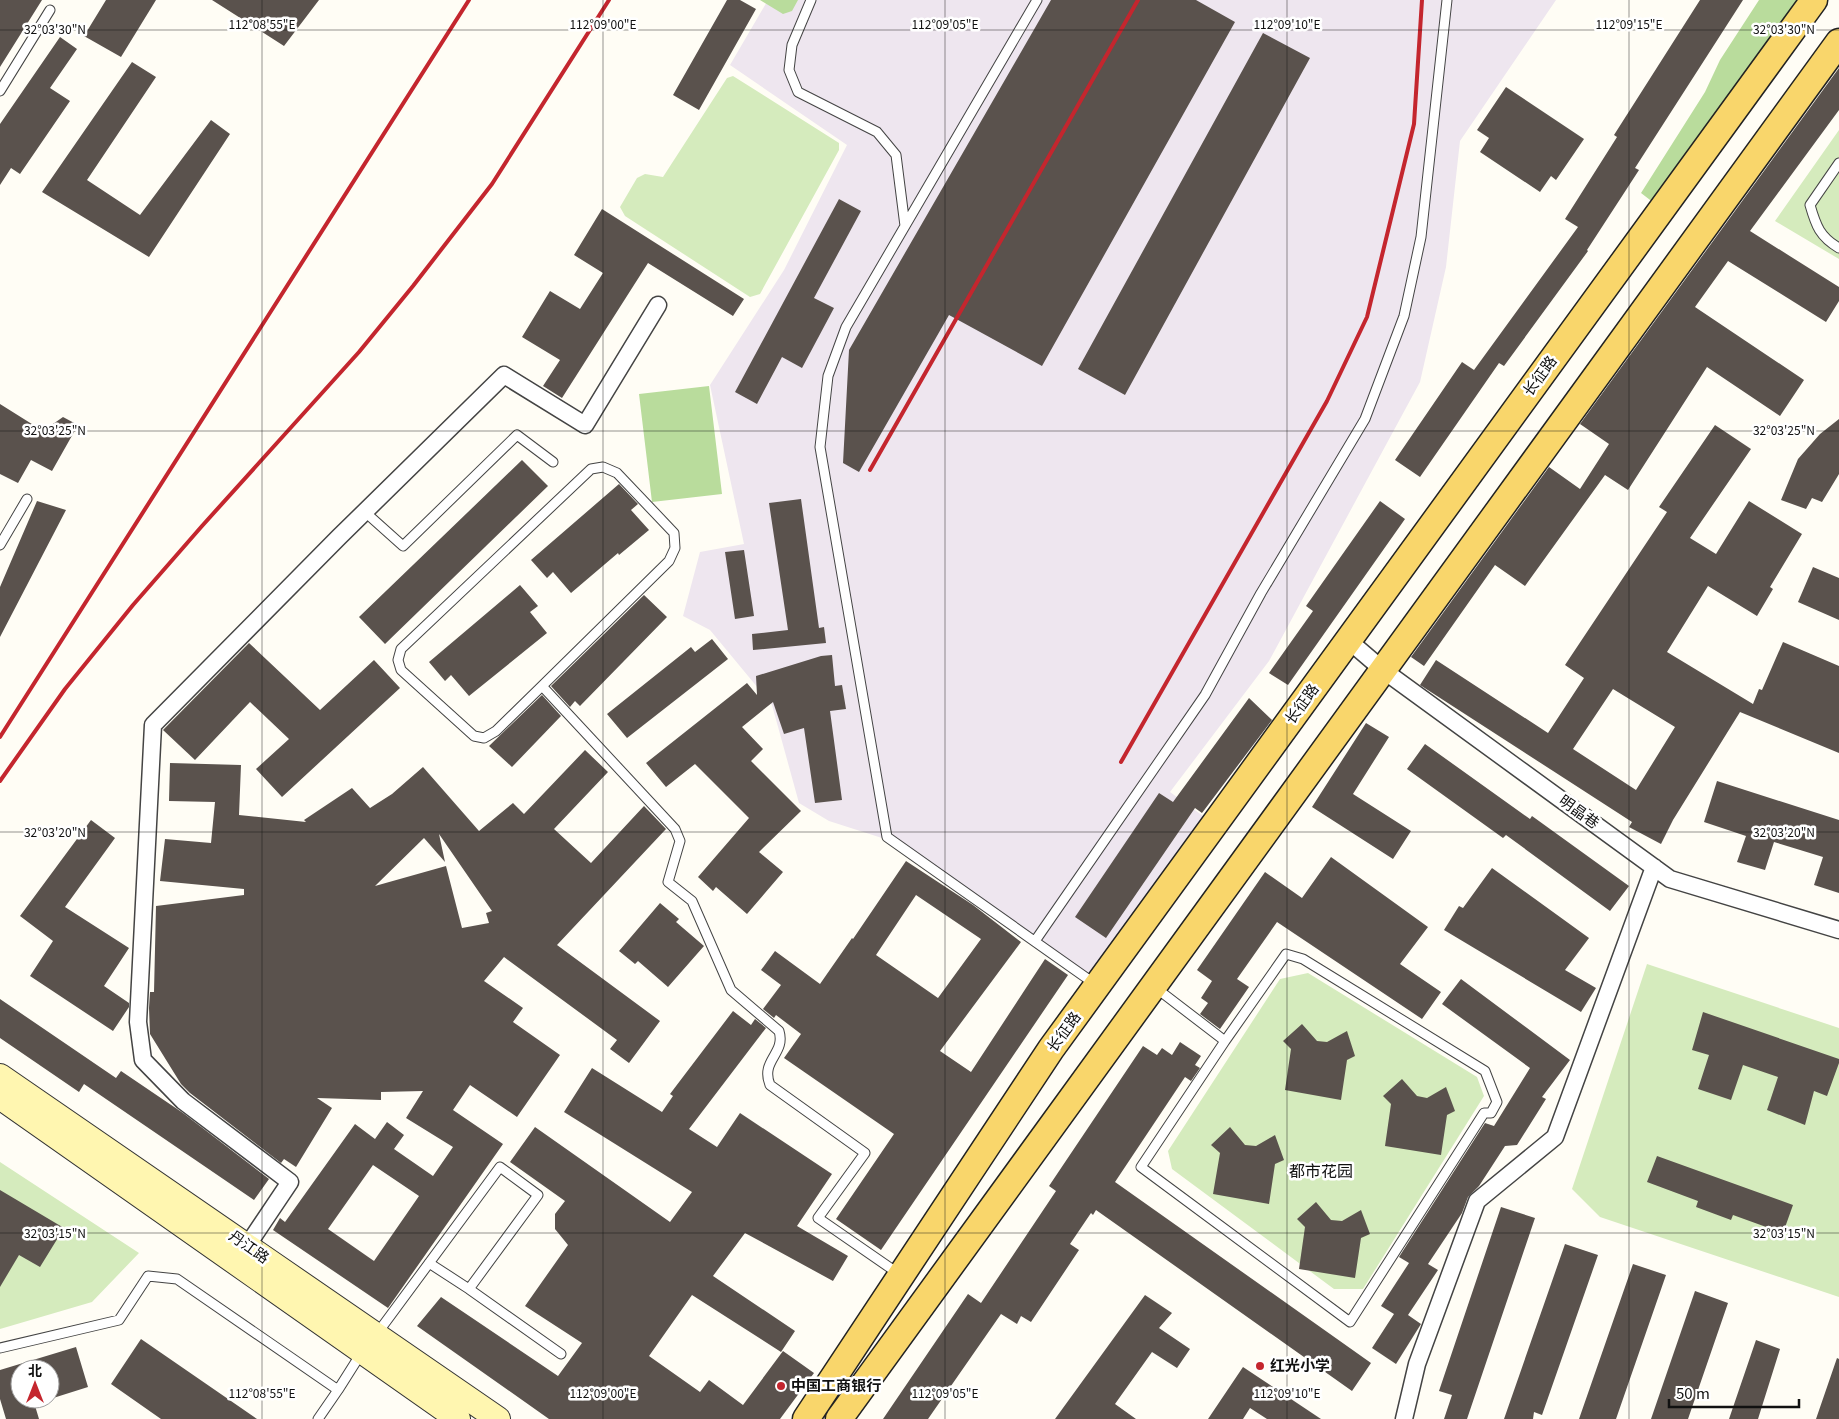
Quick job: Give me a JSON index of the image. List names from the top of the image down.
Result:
{
  "streets": {
    "main road": ["长征路", "丹江路"],
    "street": ["明晶巷"]
  },
  "crossings": [
    ["长征路", "明晶巷"]
  ],
  "districts": ["都市花园"],
  "places": ["红光小学", "中国工商银行"],
  "scale_bar": "50 m",
  "north": "top",
  "coordinates": [
    "112°08'55\"E",
    "112°09'00\"E",
    "112°09'05\"E",
    "112°09'10\"E",
    "112°09'15\"E",
    "32°03'30\"N",
    "32°03'25\"N",
    "32°03'20\"N",
    "32°03'15\"N"
  ]
}
